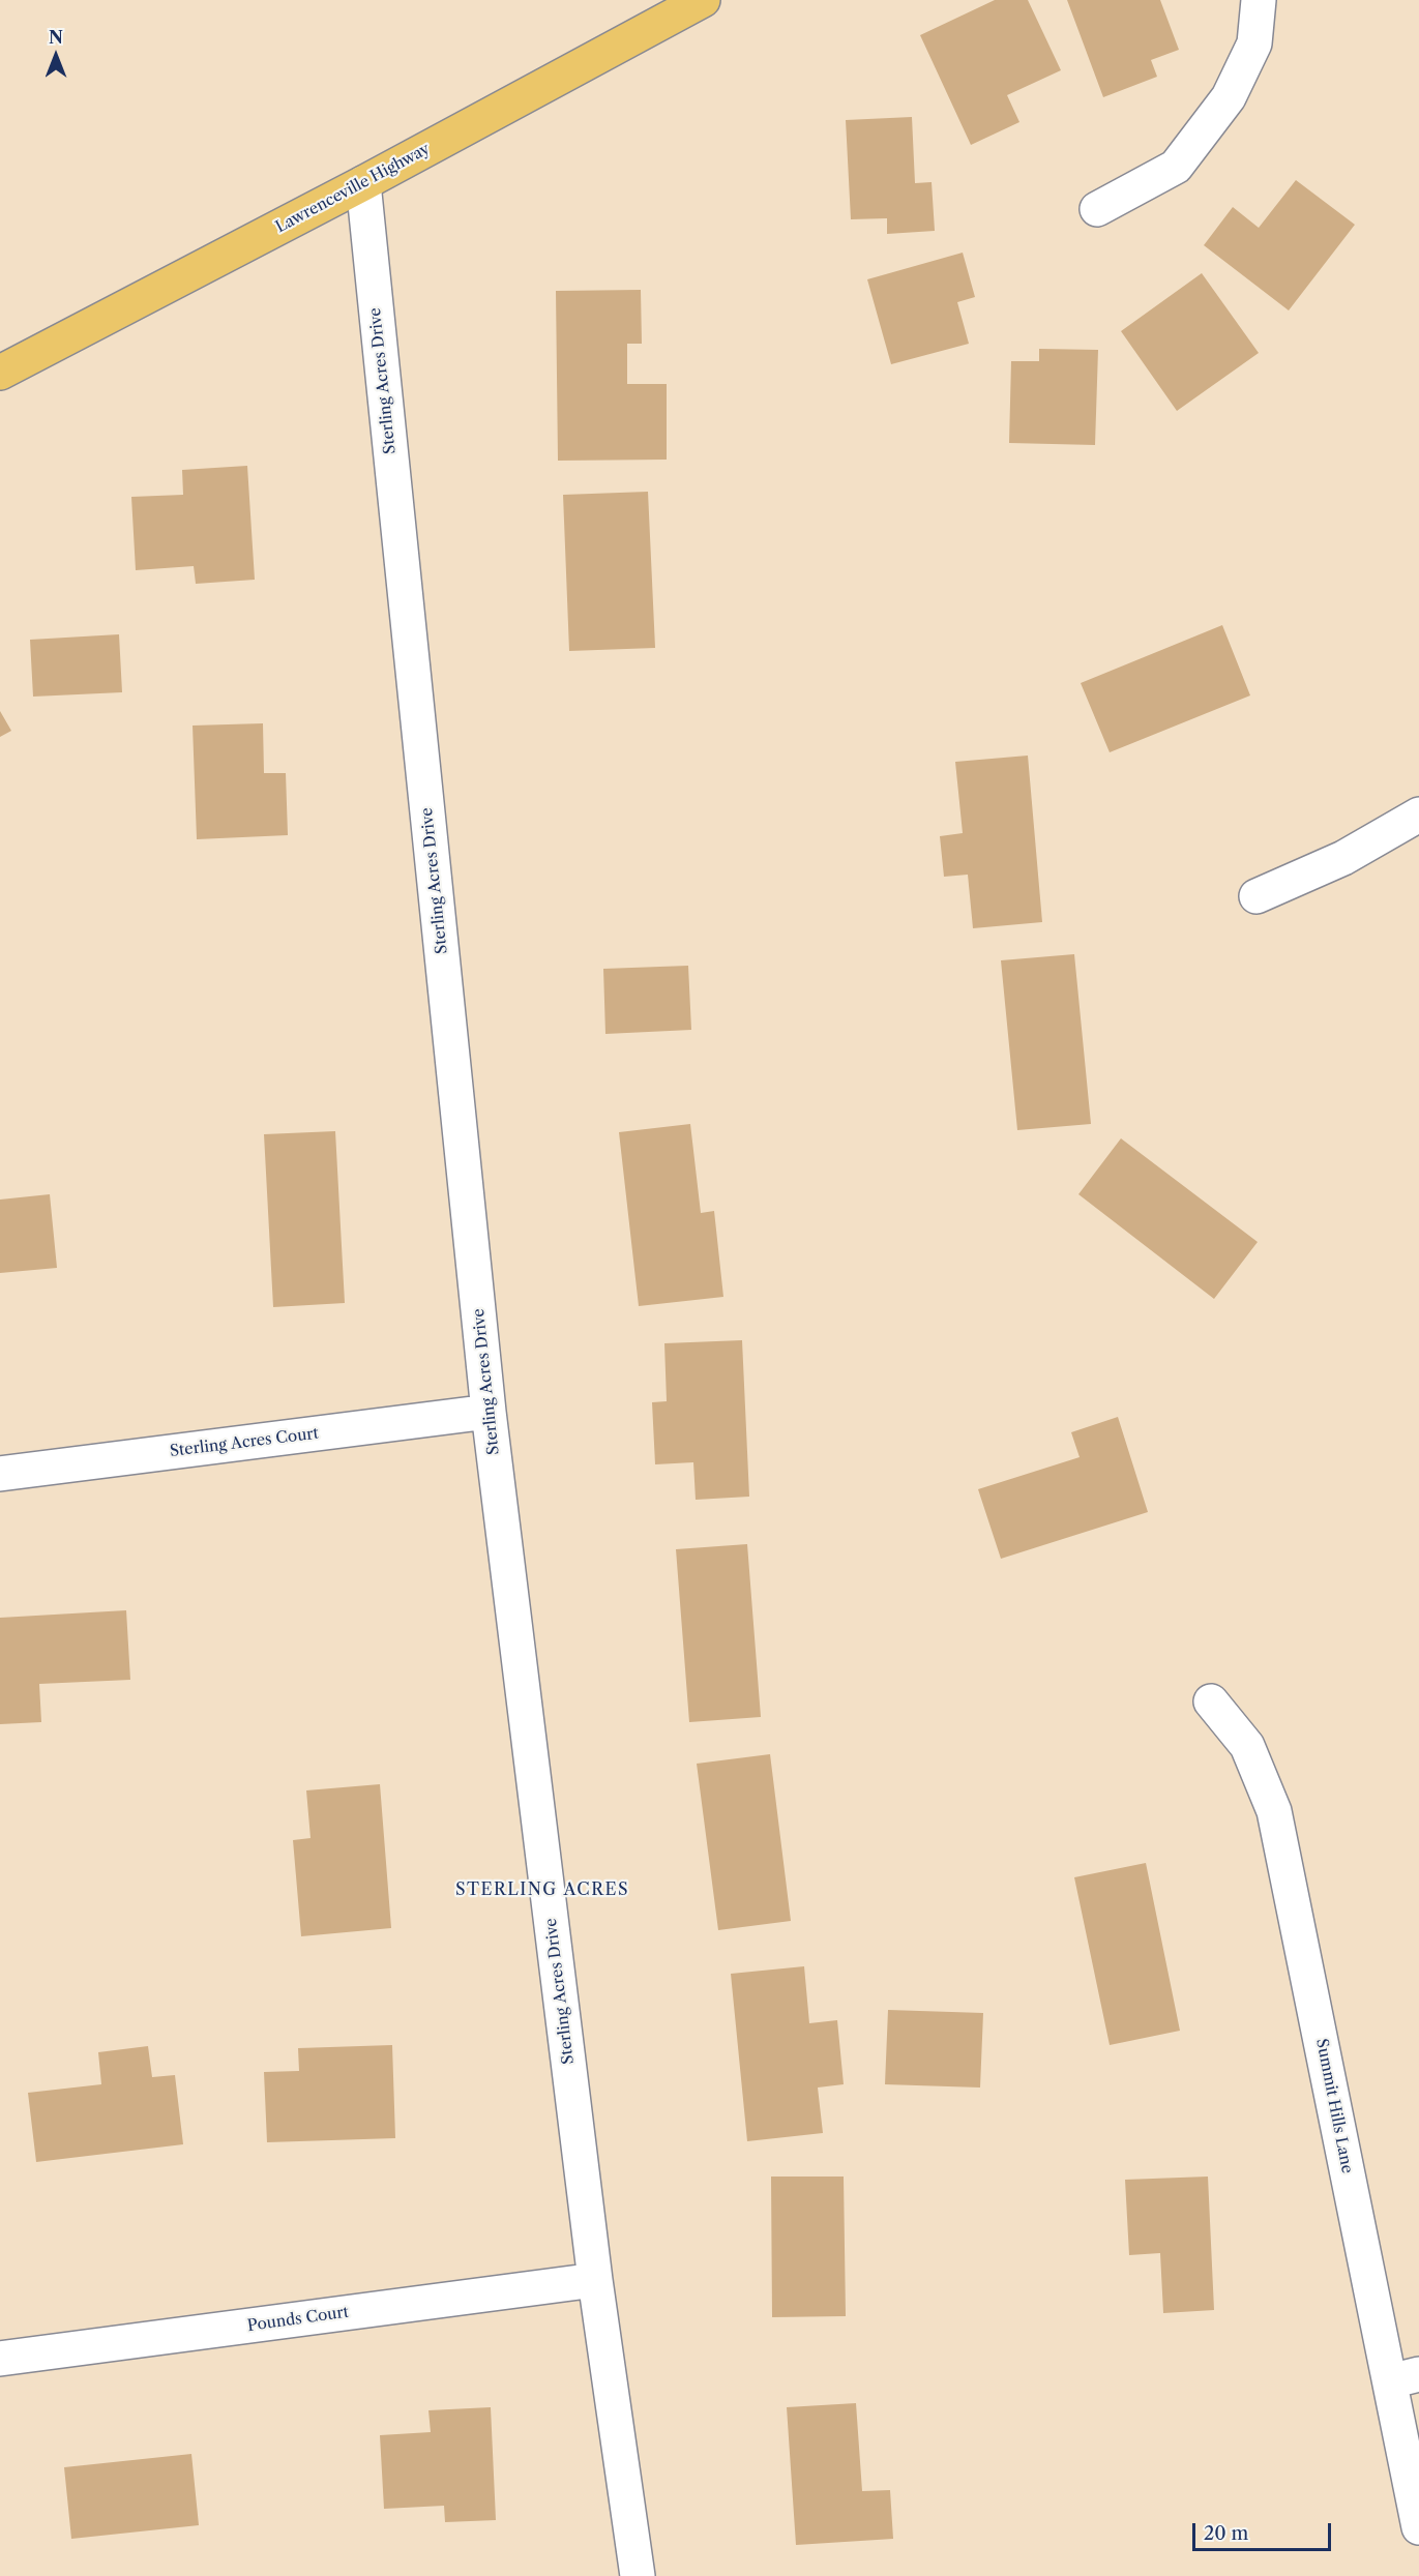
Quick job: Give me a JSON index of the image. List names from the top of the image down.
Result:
{
  "streets": {
    "main road": ["Lawrenceville Highway"],
    "street": [
      "Sterling Acres Drive",
      "Sterling Acres Court",
      "Summit Hills Lane",
      "Pounds Court"
    ]
  },
  "crossings": [
    ["Lawrenceville Highway", "Sterling Acres Drive"],
    ["Sterling Acres Drive", "Sterling Acres Court"],
    ["Sterling Acres Drive", "Pounds Court"]
  ],
  "districts": ["STERLING ACRES"],
  "scale_bar": "20 m",
  "north": "top"
}
